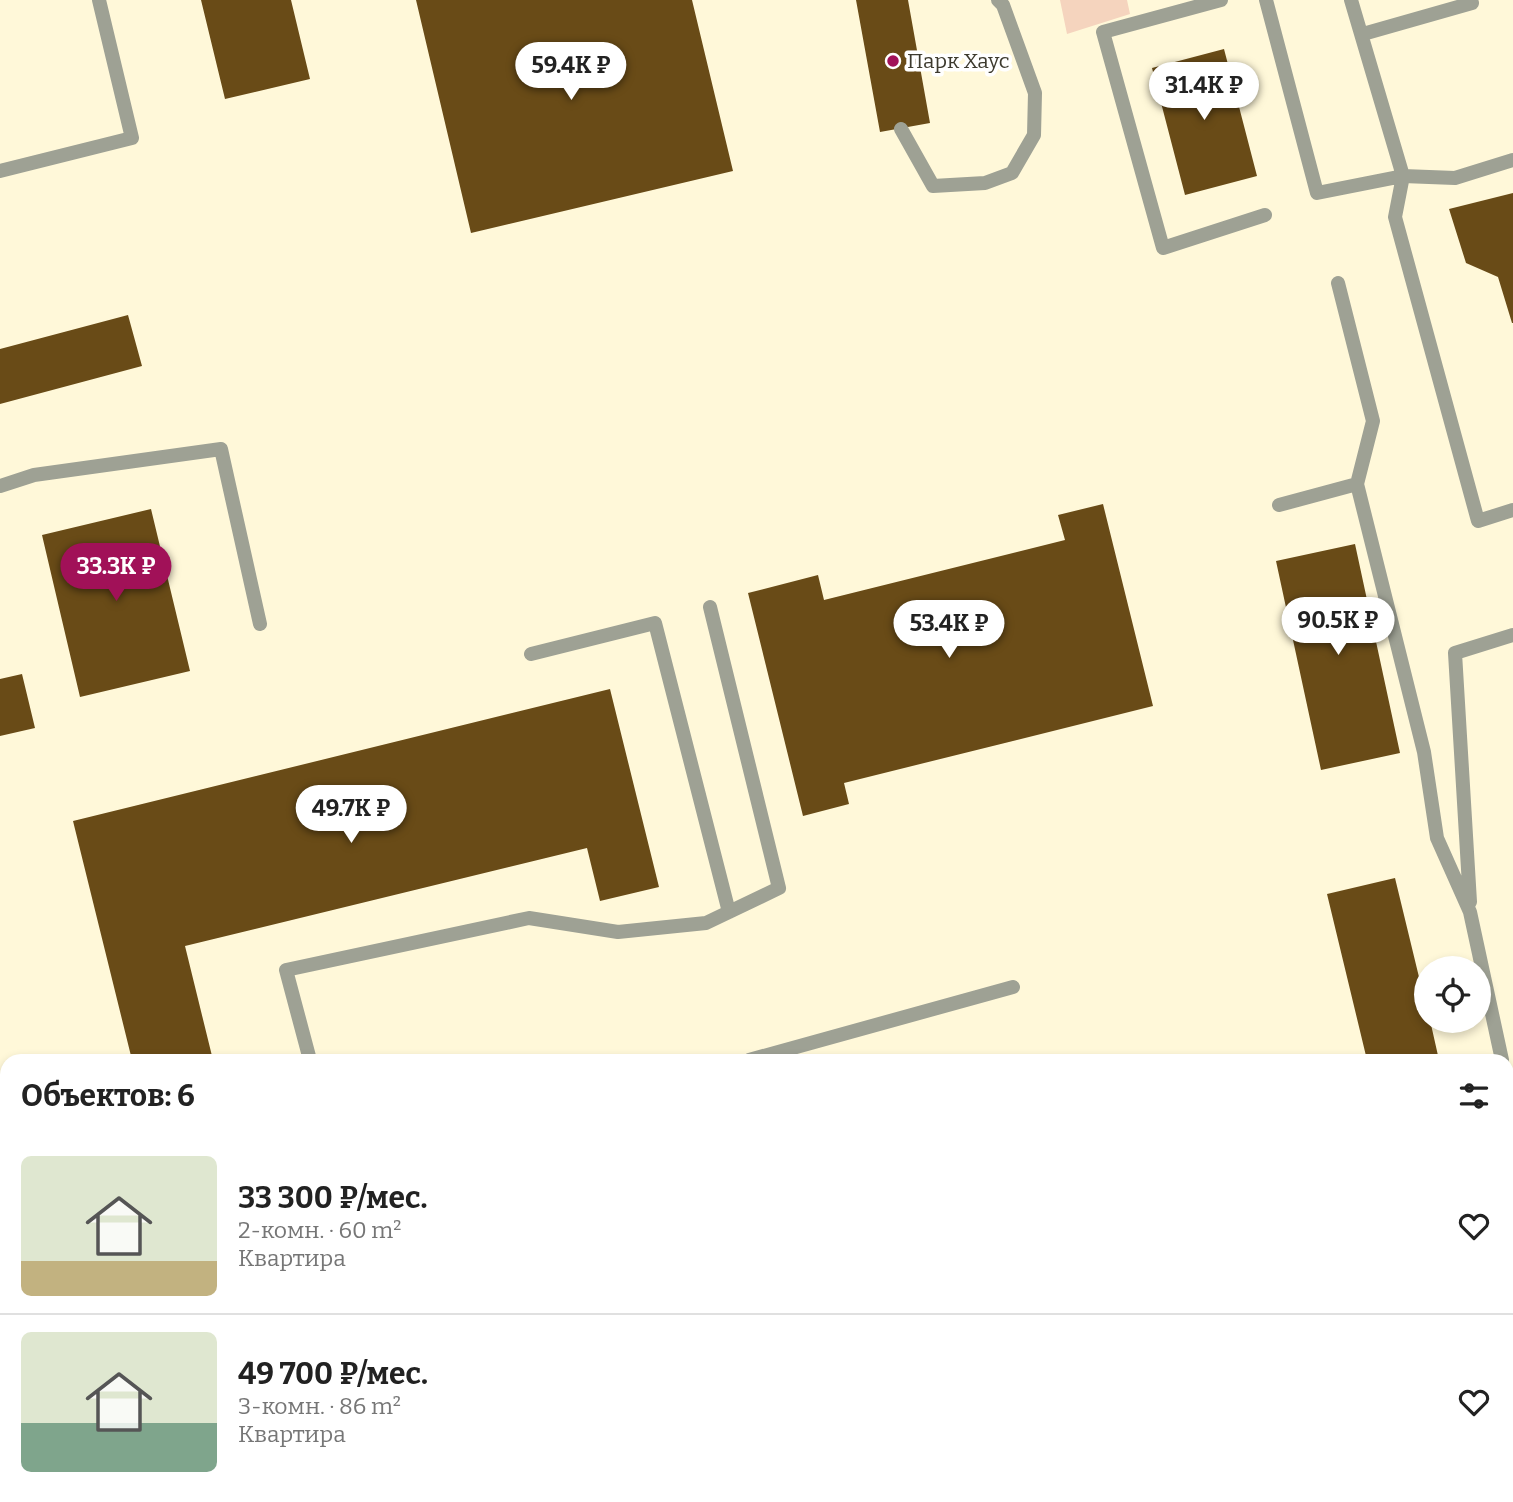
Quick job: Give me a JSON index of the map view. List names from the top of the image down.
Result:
{
  "places": ["Парк Хаус"],
  "page": {
    "price": [
      "59.4K ₽",
      "31.4K ₽",
      "33.3K ₽",
      "90.5K ₽",
      "53.4K ₽",
      "49.7K ₽"
    ],
    "heading": "Объектов: 6",
    "list": [
      {
        "name": "33 300 ₽/мес.",
        "note": "2-комн. · 60 m² · Квартира"
      },
      {
        "name": "49 700 ₽/мес.",
        "note": "3-комн. · 86 m² · Квартира"
      }
    ]
  }
}
